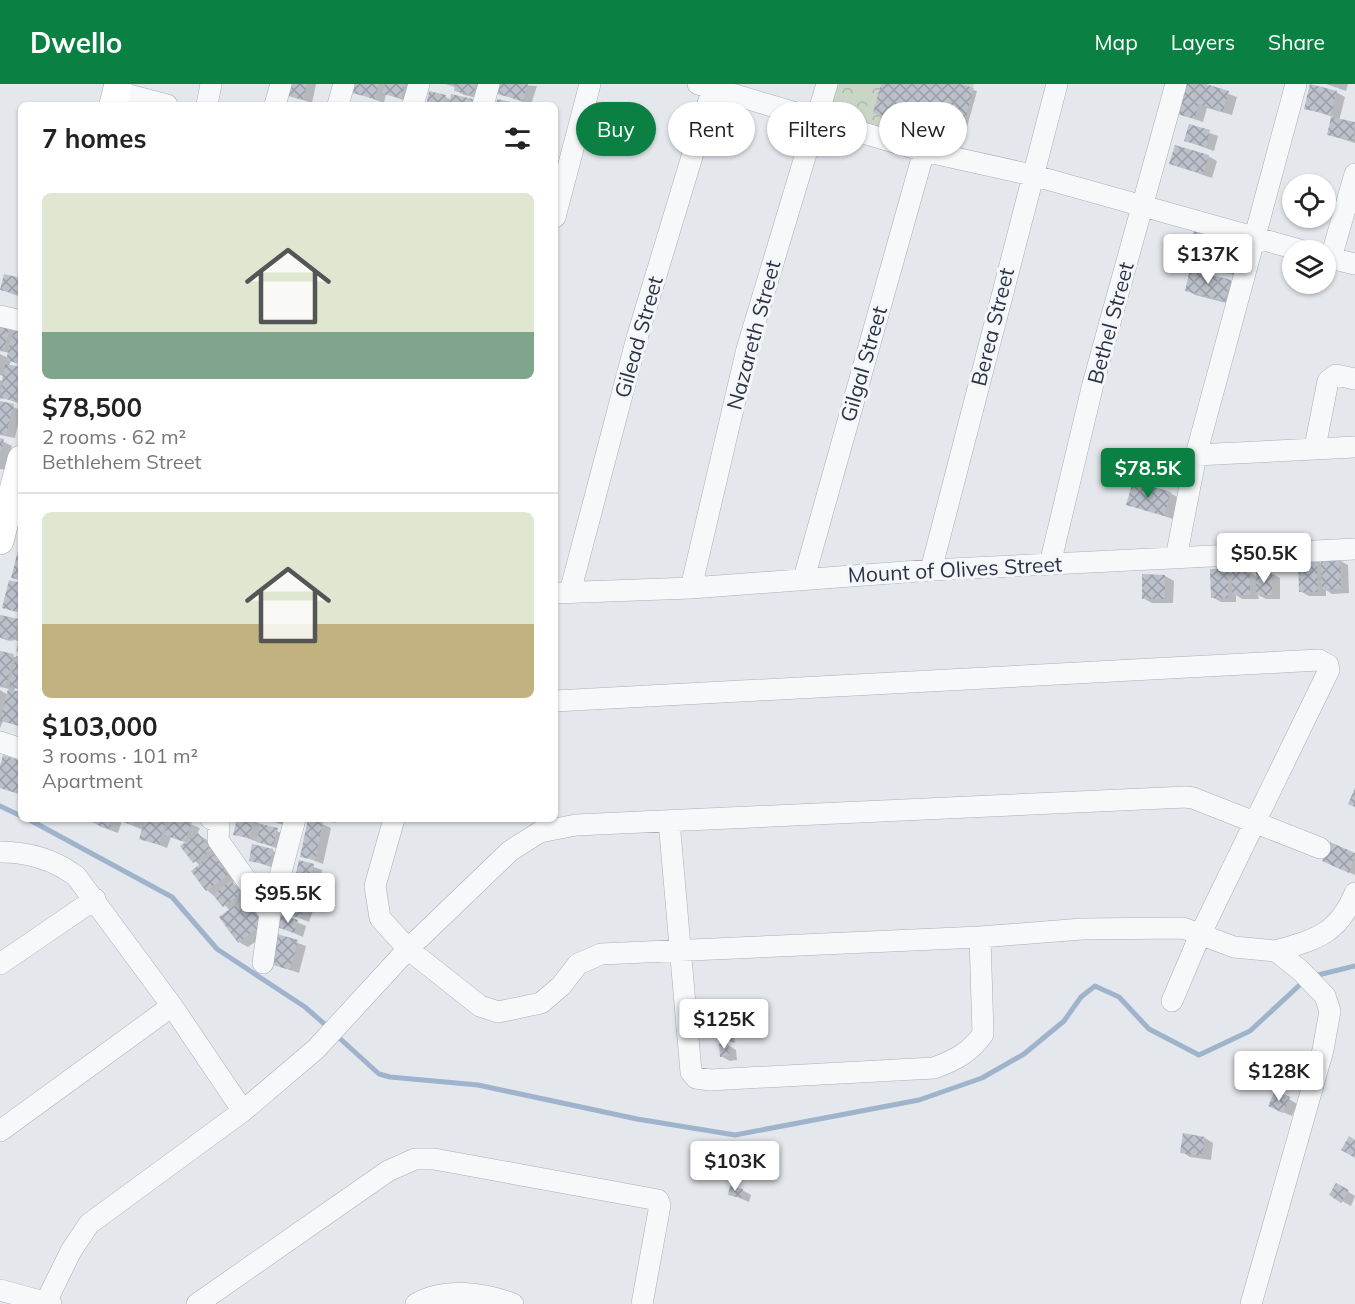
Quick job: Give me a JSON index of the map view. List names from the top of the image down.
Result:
{
  "streets": {
    "street": [
      "Bethel Street",
      "Berea Street",
      "Nazareth Street",
      "Gilead Street",
      "Gilgal Street",
      "Mount of Olives Street"
    ]
  },
  "crossings": [
    ["Bethel Street", "Mount of Olives Street"],
    ["Berea Street", "Mount of Olives Street"],
    ["Nazareth Street", "Mount of Olives Street"],
    ["Gilead Street", "Mount of Olives Street"],
    ["Gilgal Street", "Mount of Olives Street"]
  ],
  "page": {
    "header": "Dwello",
    "nav": ["Map", "Layers", "Share"],
    "chip": [
      "Buy",
      "Rent",
      "Filters",
      "New"
    ],
    "heading": "7 homes",
    "list": [
      {
        "name": "$78,500",
        "note": "2 rooms · 62 m² · Bethlehem Street"
      },
      {
        "name": "$103,000",
        "note": "3 rooms · 101 m² · Apartment"
      }
    ],
    "price": [
      "$137K",
      "$78.5K",
      "$50.5K",
      "$95.5K",
      "$125K",
      "$128K",
      "$103K"
    ]
  }
}
